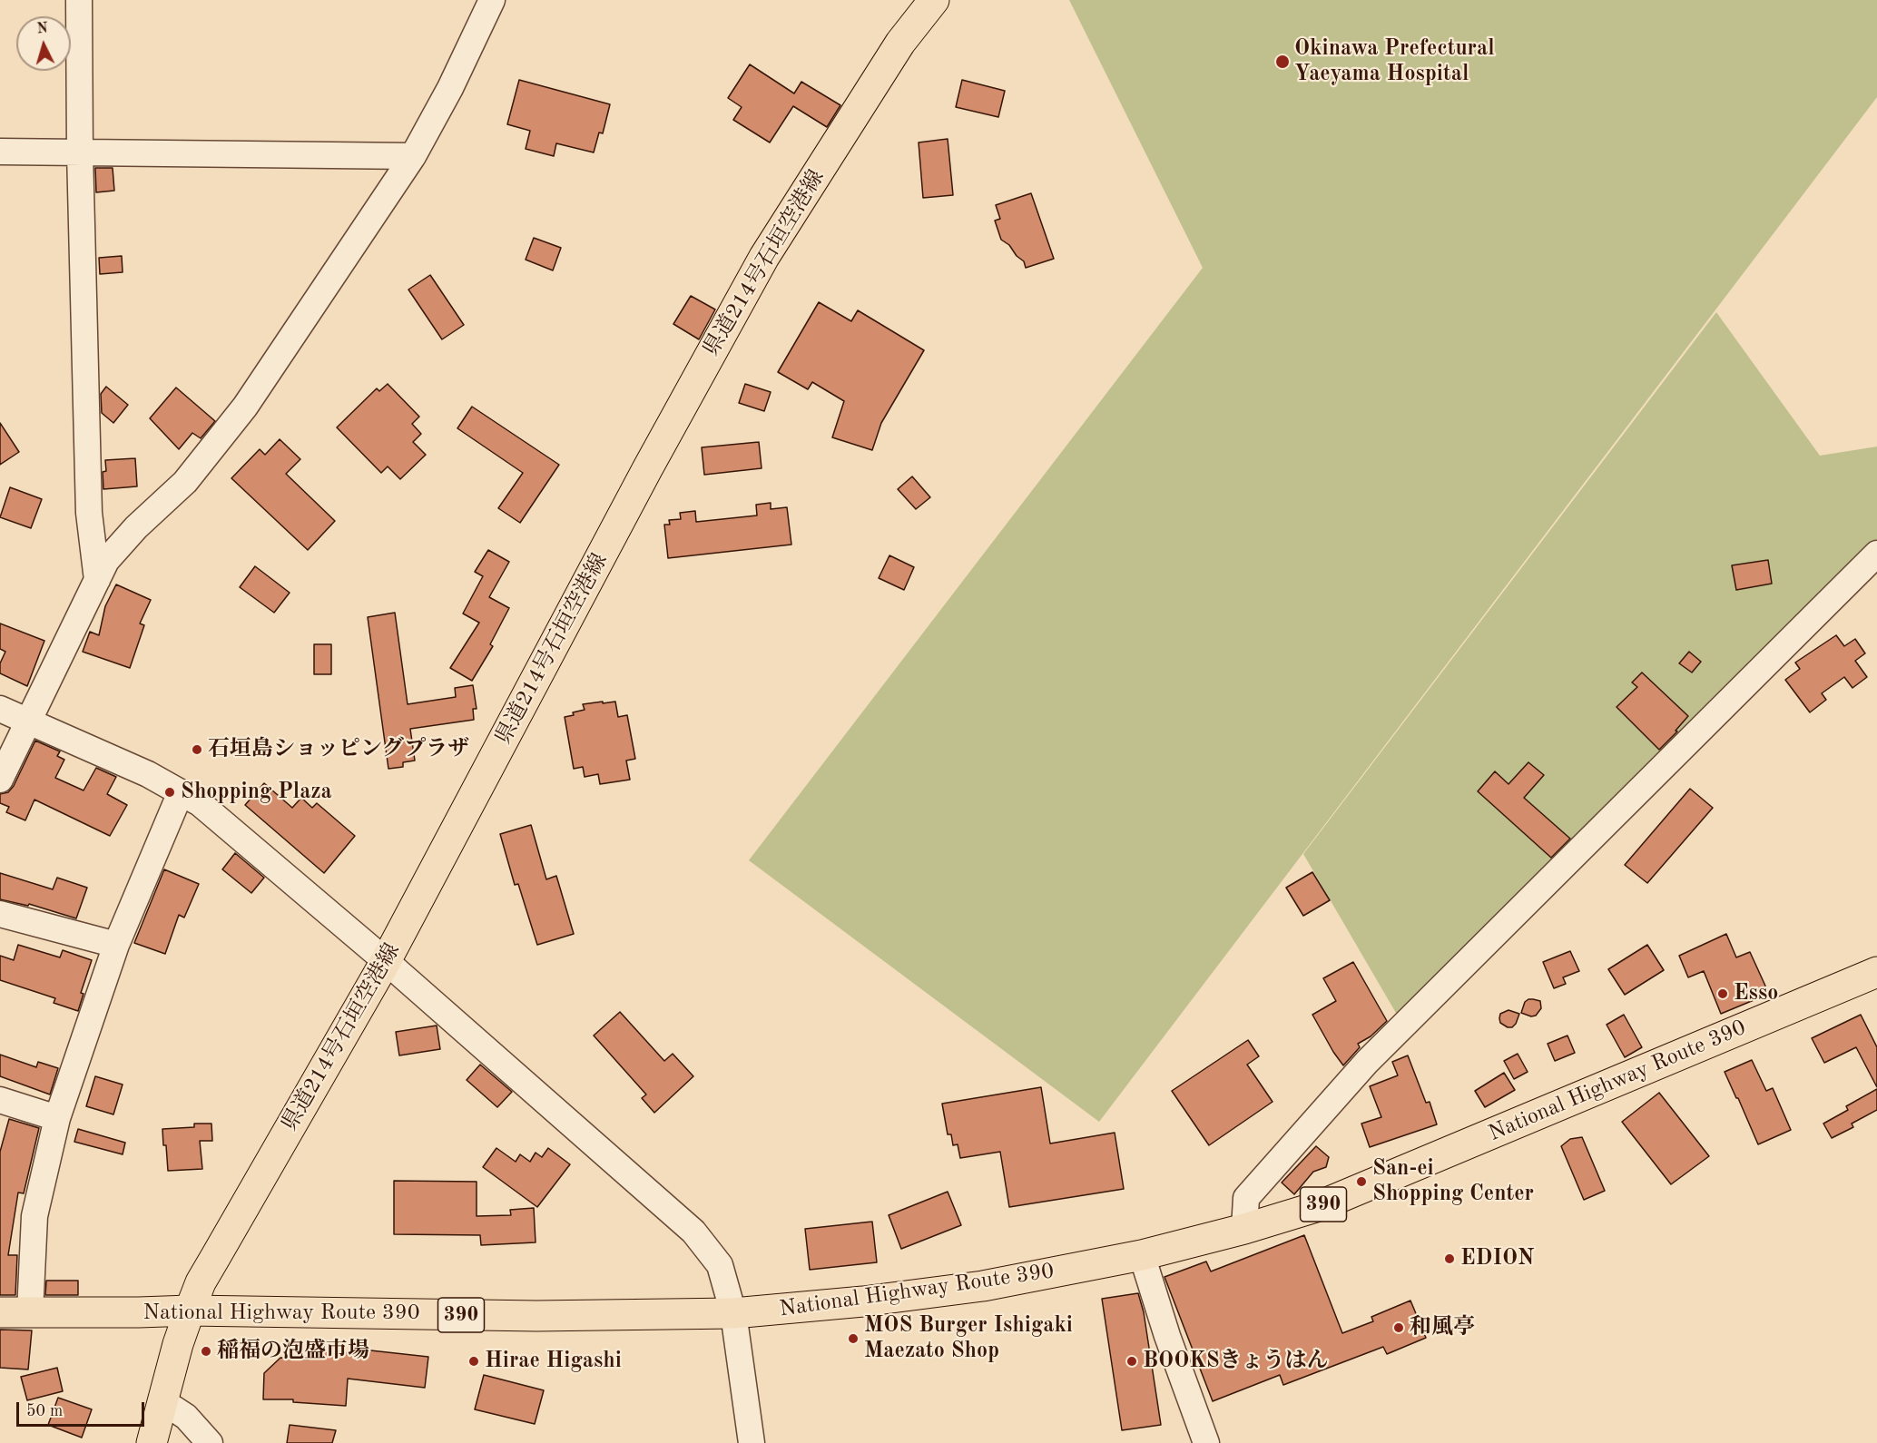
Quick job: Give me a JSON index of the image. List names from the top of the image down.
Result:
{
  "streets": {
    "main road": ["県道214号石垣空港線", "National Highway Route 390", "390"]
  },
  "crossings": [
    ["県道214号石垣空港線", "National Highway Route 390"]
  ],
  "places": [
    "Okinawa Prefectural Yaeyama Hospital",
    "石垣島ショッピングプラザ",
    "Shopping Plaza",
    "Esso",
    "San-ei Shopping Center",
    "EDION",
    "和風亭",
    "MOS Burger Ishigaki Maezato Shop",
    "稲福の泡盛市場",
    "Hirae Higashi",
    "BOOKSきょうはん"
  ],
  "scale_bar": "50 m",
  "north": "top"
}
